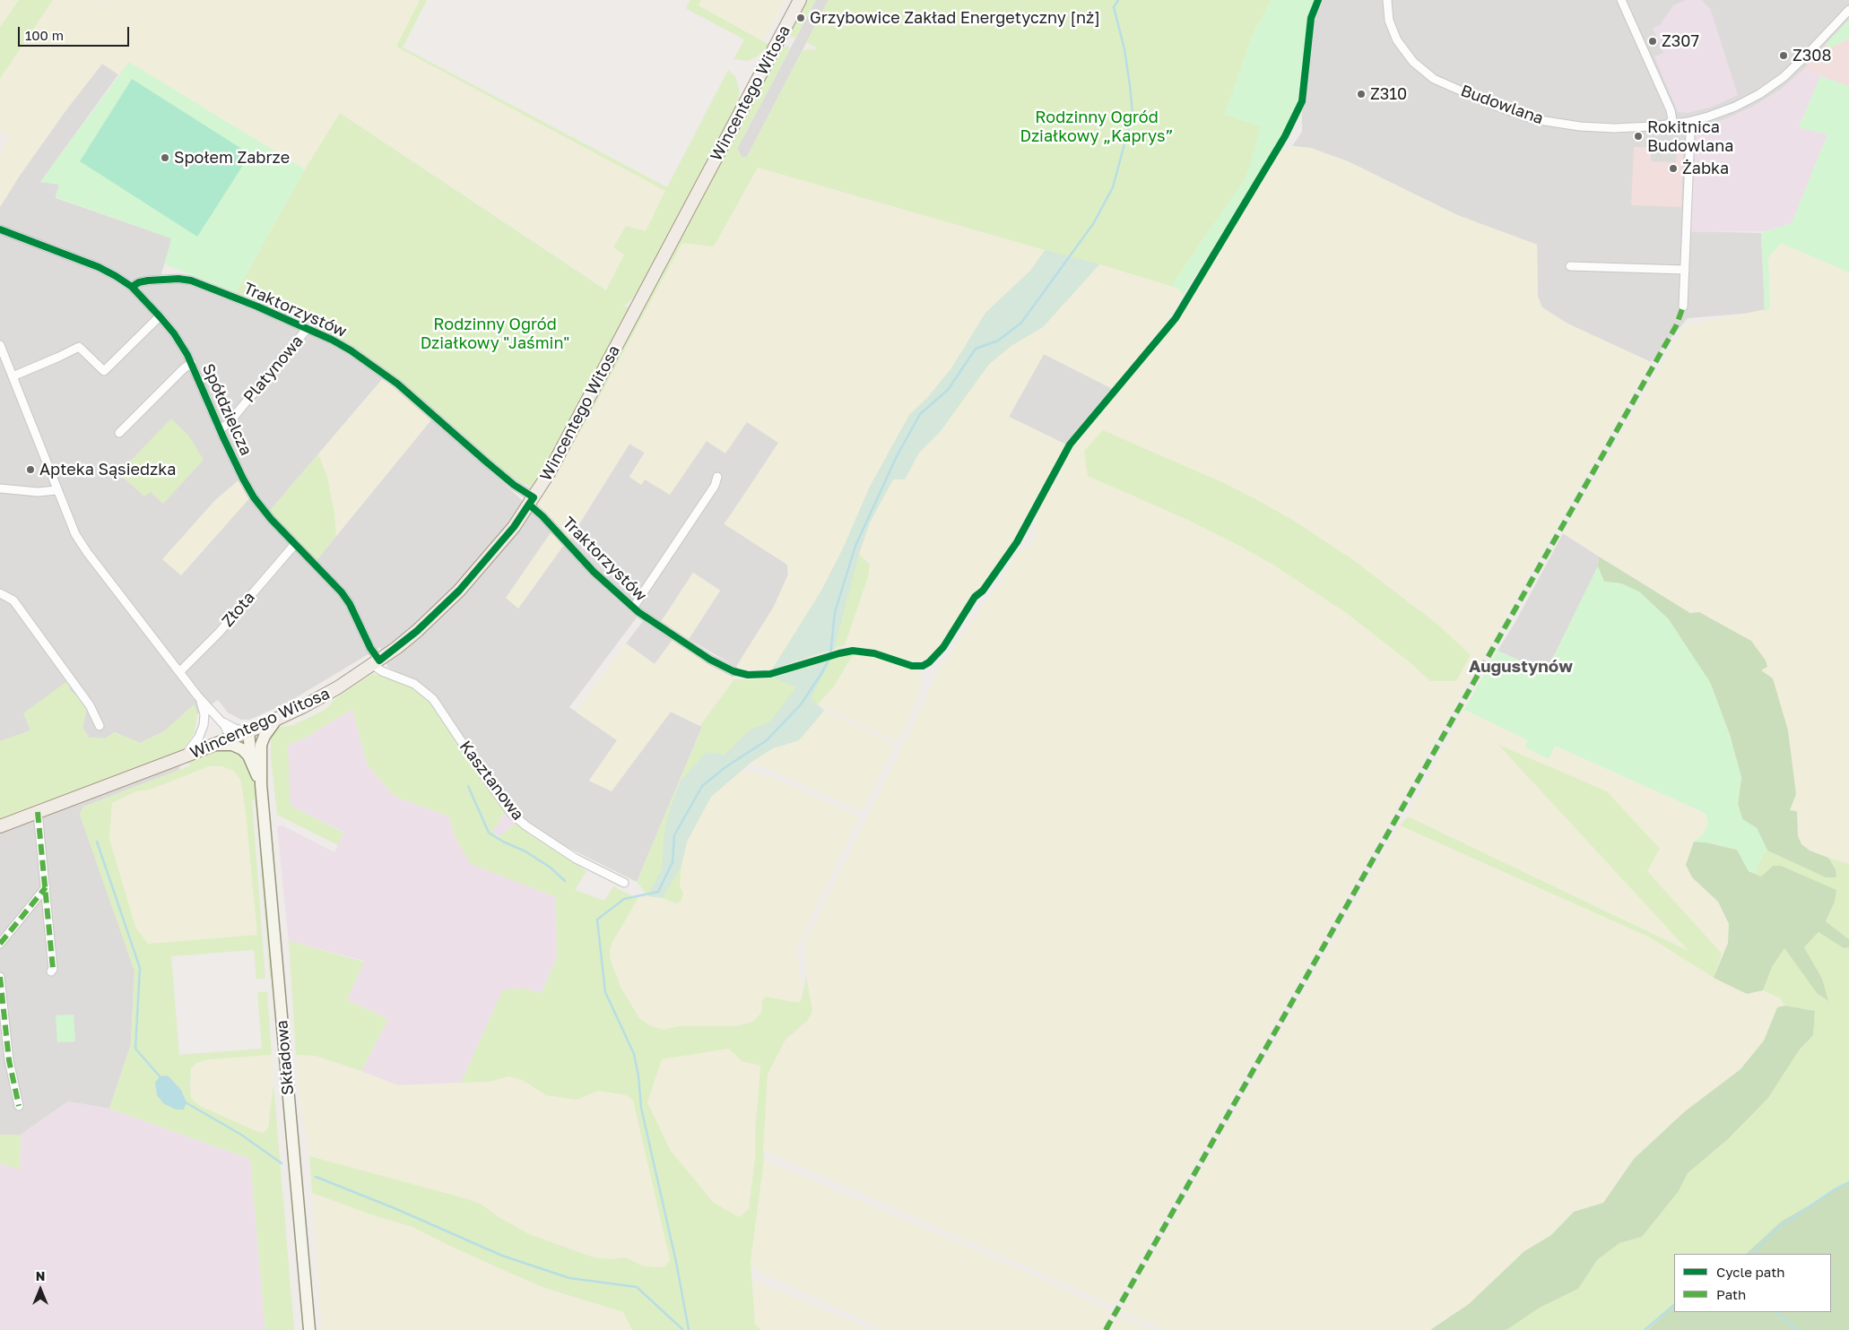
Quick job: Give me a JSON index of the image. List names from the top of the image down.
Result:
{
  "streets": {
    "main road": ["Wincentego Witosa", "Składowa"],
    "street": [
      "Budowlana",
      "Traktorzystów",
      "Platynowa",
      "Spółdzielcza",
      "Złota",
      "Kasztanowa"
    ]
  },
  "crossings": [
    ["Wincentego Witosa", "Traktorzystów"],
    ["Wincentego Witosa", "Spółdzielcza"],
    ["Wincentego Witosa", "Kasztanowa"],
    ["Wincentego Witosa", "Składowa"],
    ["Traktorzystów", "Platynowa"],
    ["Traktorzystów", "Spółdzielcza"],
    ["Platynowa", "Spółdzielcza"],
    ["Spółdzielcza", "Złota"],
    ["Spółdzielcza", "Kasztanowa"]
  ],
  "districts": ["Augustynów"],
  "parks": ["Rodzinny Ogród Działkowy „Kaprys”", "Rodzinny Ogród Działkowy \"Jaśmin\""],
  "places": [
    "Grzybowice Zakład Energetyczny [nż]",
    "Z307",
    "Z308",
    "Z310",
    "Rokitnica Budowlana",
    "Społem Zabrze",
    "Żabka",
    "Apteka Sąsiedzka"
  ],
  "legend": ["Cycle path", "Path"],
  "scale_bar": "100 m",
  "north": "top"
}
